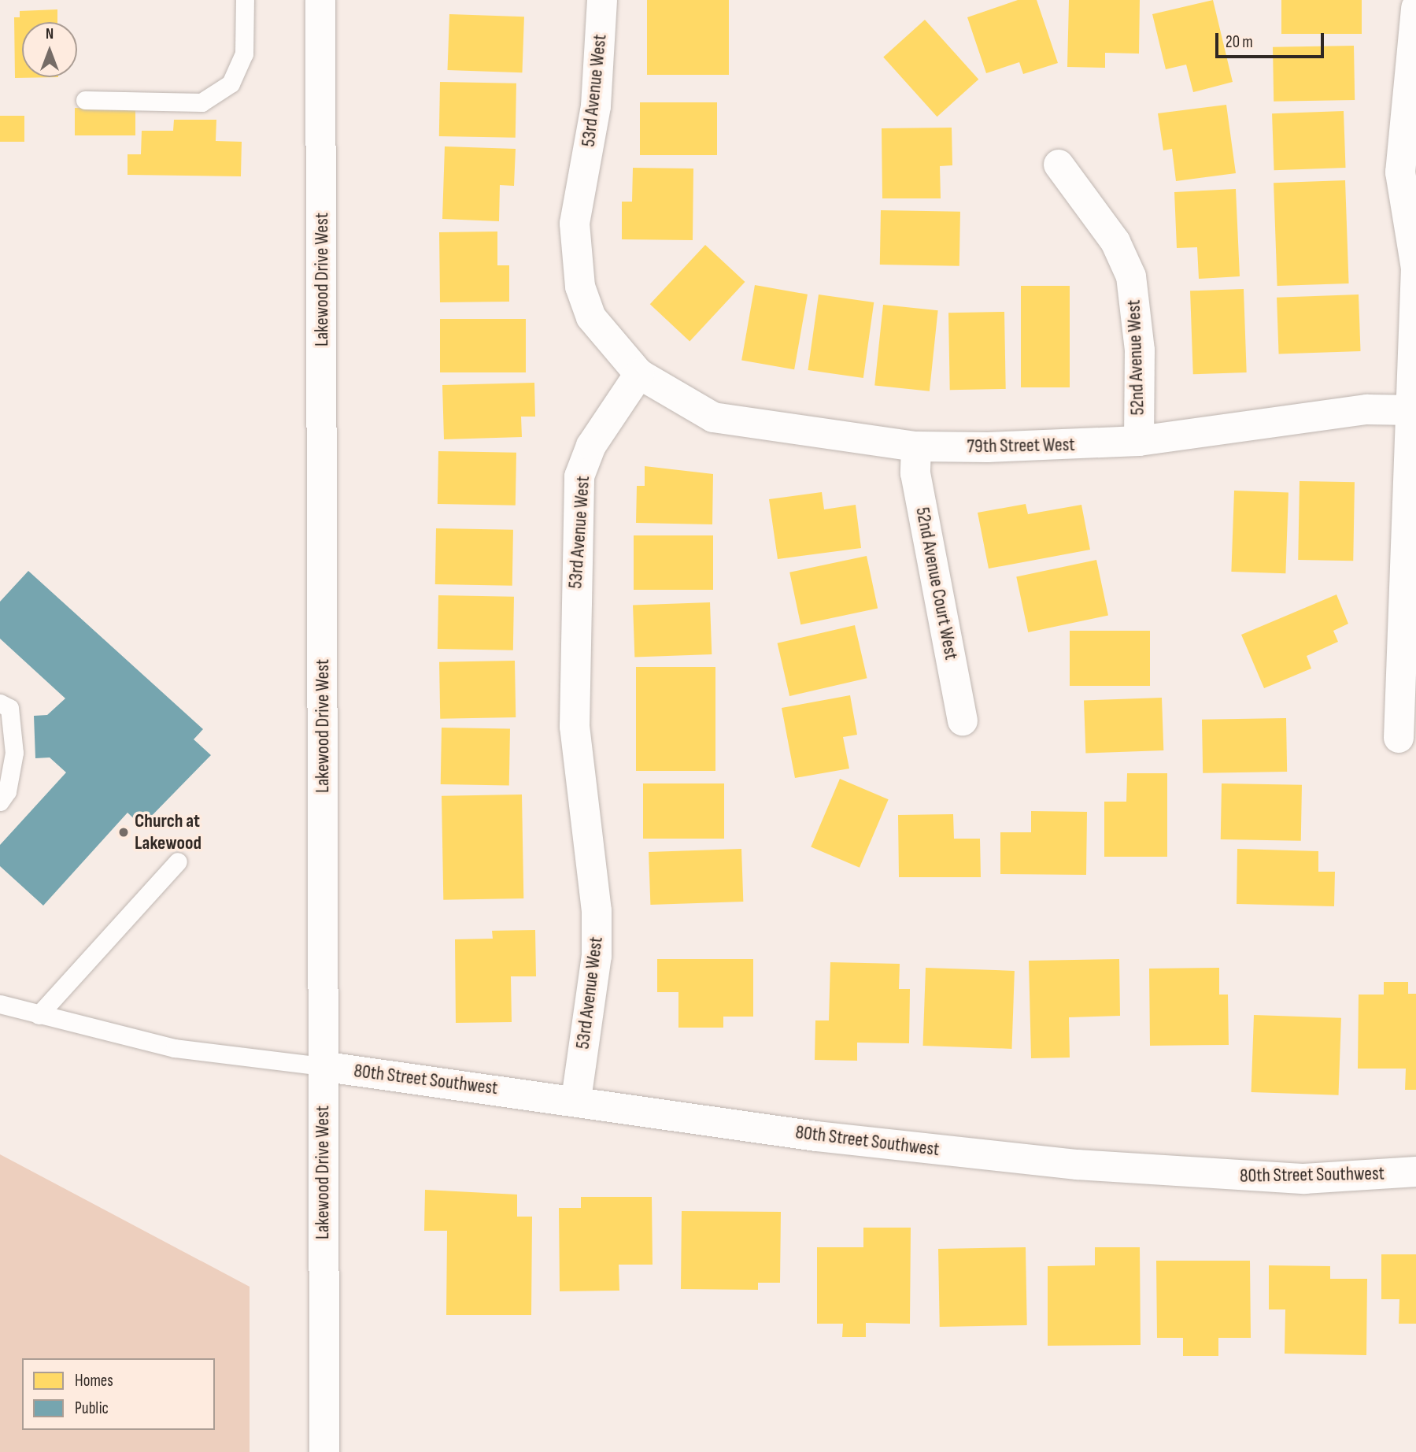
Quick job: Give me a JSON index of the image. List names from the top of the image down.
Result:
{
  "streets": {
    "street": [
      "53rd Avenue West",
      "Lakewood Drive West",
      "52nd Avenue West",
      "79th Street West",
      "52nd Avenue Court West",
      "80th Street Southwest"
    ]
  },
  "crossings": [
    ["53rd Avenue West", "79th Street West"],
    ["53rd Avenue West", "80th Street Southwest"],
    ["Lakewood Drive West", "80th Street Southwest"],
    ["52nd Avenue West", "79th Street West"],
    ["79th Street West", "52nd Avenue Court West"]
  ],
  "places": ["Church at Lakewood"],
  "legend": ["Homes", "Public"],
  "scale_bar": "20 m",
  "north": "top"
}
